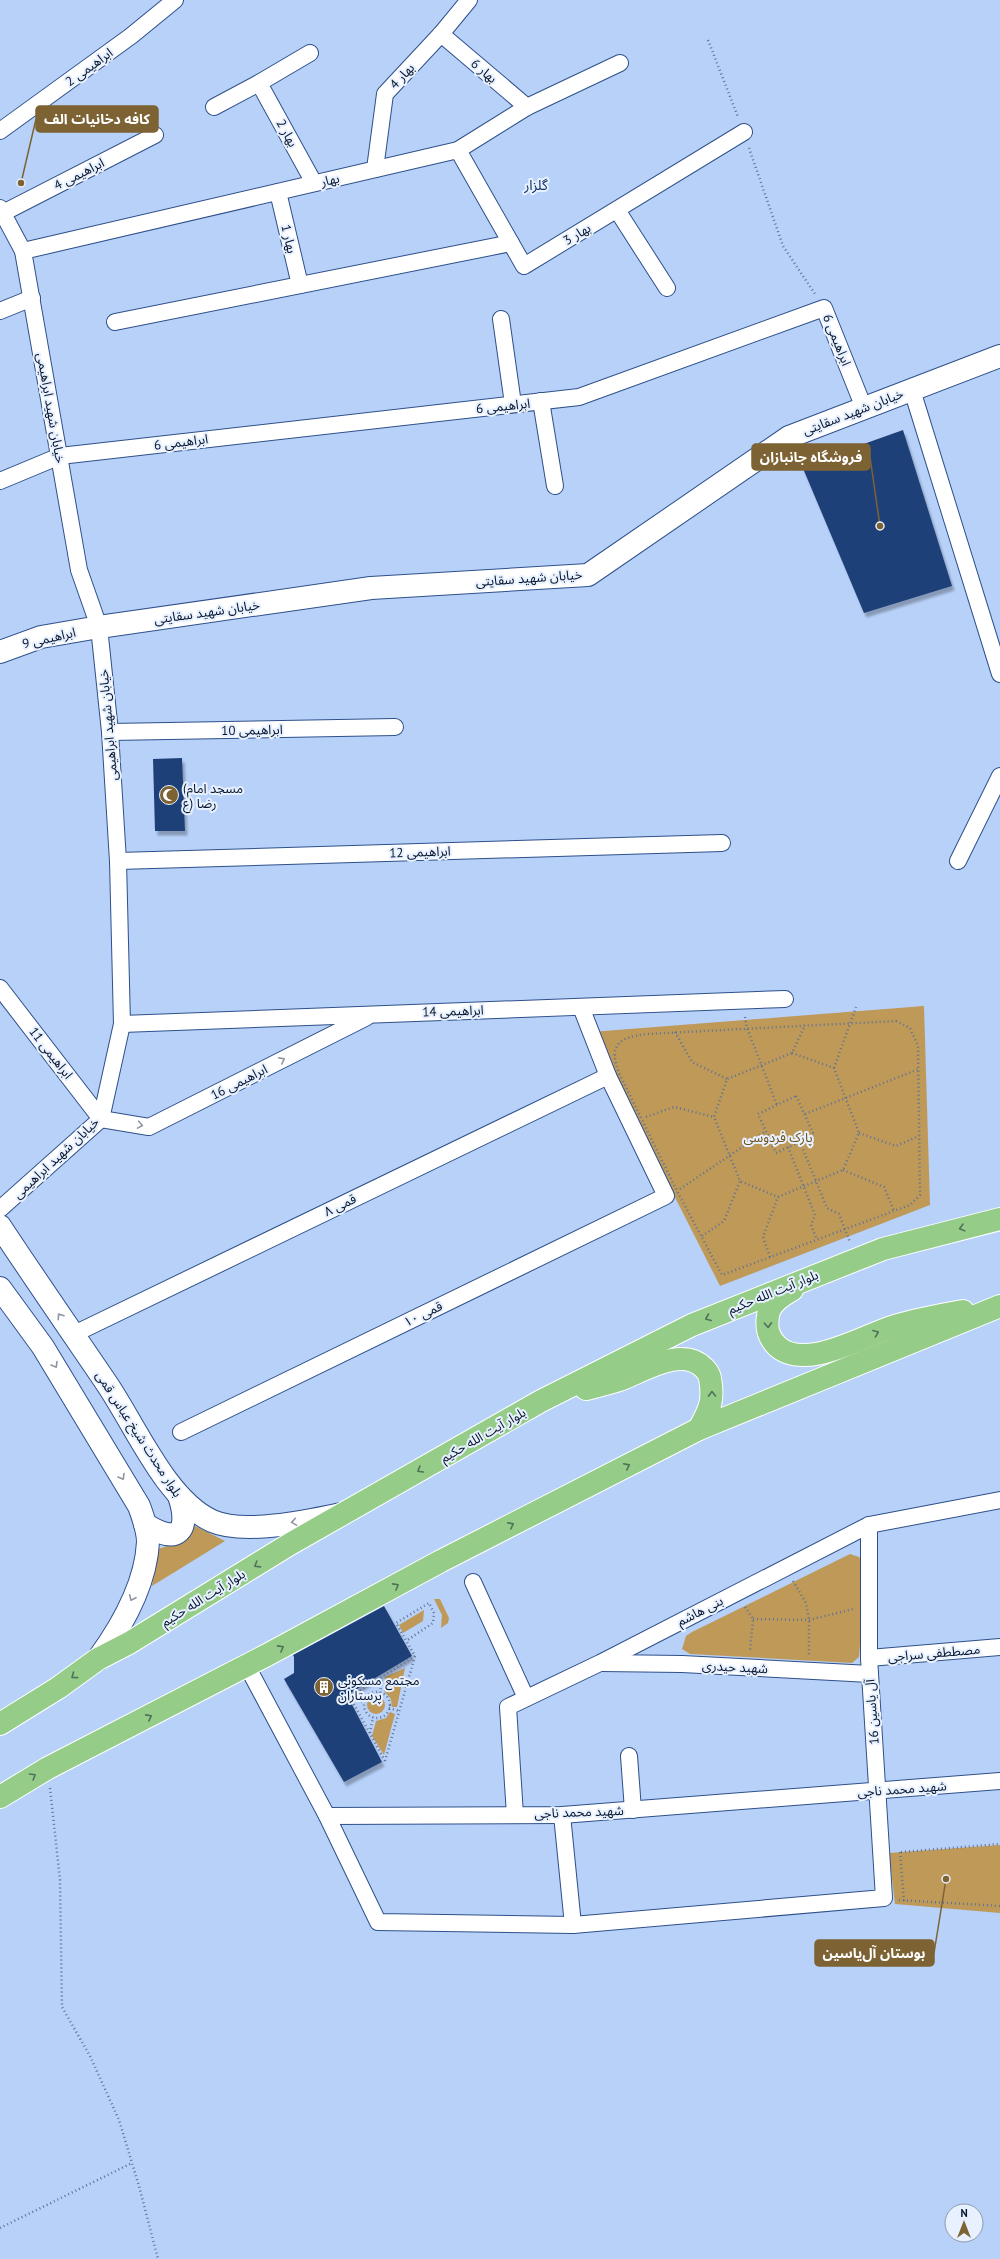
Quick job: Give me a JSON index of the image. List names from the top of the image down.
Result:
{
  "streets": {
    "main road": [
      "خیابان شهید سقایتی",
      "ابراهیمی 9",
      "بلوار آیت الله حکیم",
      "بلوار محدث شیخ عباس قمی"
    ],
    "street": [
      "ابراهیمی 2",
      "بهار 6",
      "بهار 4",
      "بهار 2",
      "ابراهیمی 4",
      "بهار",
      "بهار 3",
      "بهار 1",
      "ابراهیمی 6",
      "خیابان شهید ابراهیمی",
      "ابراهیمی 10",
      "ابراهیمی 12",
      "ابراهیمی 14",
      "ابراهیمی 11",
      "ابراهیمی 16",
      "قمی ۸",
      "قمی ۱۰",
      "بنی هاشم",
      "مصططفی سراجی",
      "شهید حیدری",
      "آل یاسین 16",
      "شهید محمد ناجی"
    ]
  },
  "crossings": [
    ["بهار 6", "بهار 4"],
    ["بهار 6", "بهار"],
    ["بهار 4", "بهار"],
    ["بهار 2", "بهار"],
    ["ابراهیمی 4", "خیابان شهید ابراهیمی"],
    ["بهار", "بهار 3"],
    ["بهار", "بهار 1"],
    ["بهار", "خیابان شهید ابراهیمی"],
    ["ابراهیمی 6", "خیابان شهید ابراهیمی"],
    ["ابراهیمی 6", "خیابان شهید سقایتی"],
    ["خیابان شهید ابراهیمی", "خیابان شهید سقایتی"],
    ["خیابان شهید ابراهیمی", "ابراهیمی 9"],
    ["خیابان شهید ابراهیمی", "ابراهیمی 10"],
    ["خیابان شهید ابراهیمی", "ابراهیمی 12"],
    ["خیابان شهید ابراهیمی", "ابراهیمی 14"],
    ["خیابان شهید ابراهیمی", "ابراهیمی 11"],
    ["خیابان شهید ابراهیمی", "ابراهیمی 16"],
    ["خیابان شهید سقایتی", "ابراهیمی 9"],
    ["ابراهیمی 14", "ابراهیمی 16"],
    ["ابراهیمی 11", "ابراهیمی 16"],
    ["قمی ۸", "بلوار محدث شیخ عباس قمی"],
    ["بلوار آیت الله حکیم", "بلوار محدث شیخ عباس قمی"],
    ["بنی هاشم", "شهید حیدری"],
    ["بنی هاشم", "آل یاسین 16"],
    ["بنی هاشم", "شهید محمد ناجی"],
    ["مصططفی سراجی", "آل یاسین 16"],
    ["شهید حیدری", "آل یاسین 16"],
    ["آل یاسین 16", "شهید محمد ناجی"]
  ],
  "one_way": ["ابراهیمی 16", "بلوار محدث شیخ عباس قمی"],
  "districts": ["گلزار"],
  "parks": ["پارک فردوسی"],
  "places": {
    "other": ["کافه دخانیات الف", "فروشگاه جانبازان", "بوستان آل‌یاسین"],
    "mosque": ["(مسجد امام رضا (ع"],
    "building": ["مجتمع مسکونی پرستاران"]
  },
  "north": "top"
}
